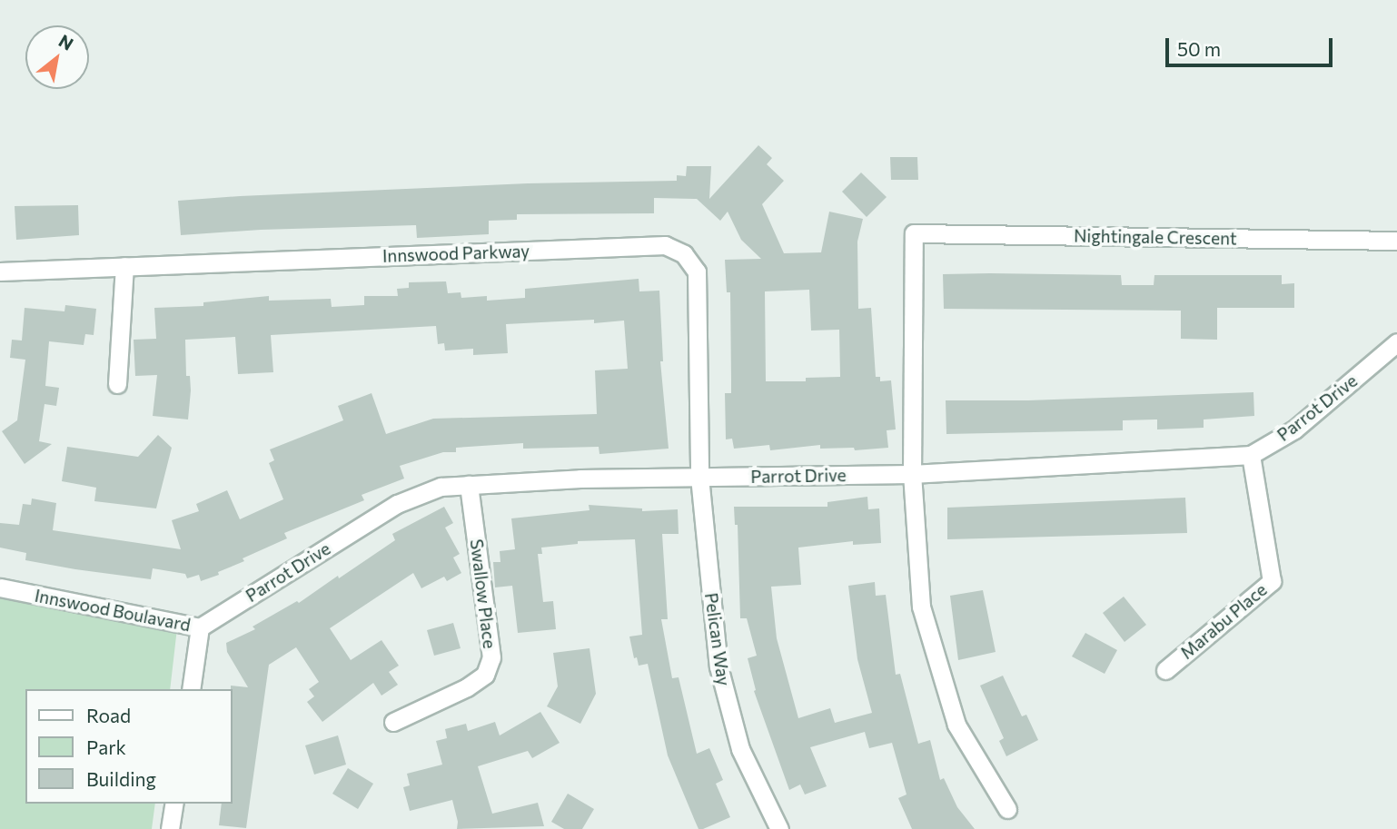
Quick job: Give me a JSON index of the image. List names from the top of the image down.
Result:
{
  "streets": {
    "street": [
      "Nightingale Crescent",
      "Innswood Parkway",
      "Parrot Drive",
      "Swallow Place",
      "Innswood Boulavard",
      "Marabu Place",
      "Pelican Way"
    ]
  },
  "crossings": [
    ["Nightingale Crescent", "Parrot Drive"],
    ["Innswood Parkway", "Parrot Drive"],
    ["Innswood Parkway", "Pelican Way"],
    ["Parrot Drive", "Swallow Place"],
    ["Parrot Drive", "Innswood Boulavard"],
    ["Parrot Drive", "Marabu Place"],
    ["Parrot Drive", "Pelican Way"]
  ],
  "legend": ["Road", "Park", "Building"],
  "scale_bar": "50 m",
  "north": "top right"
}
